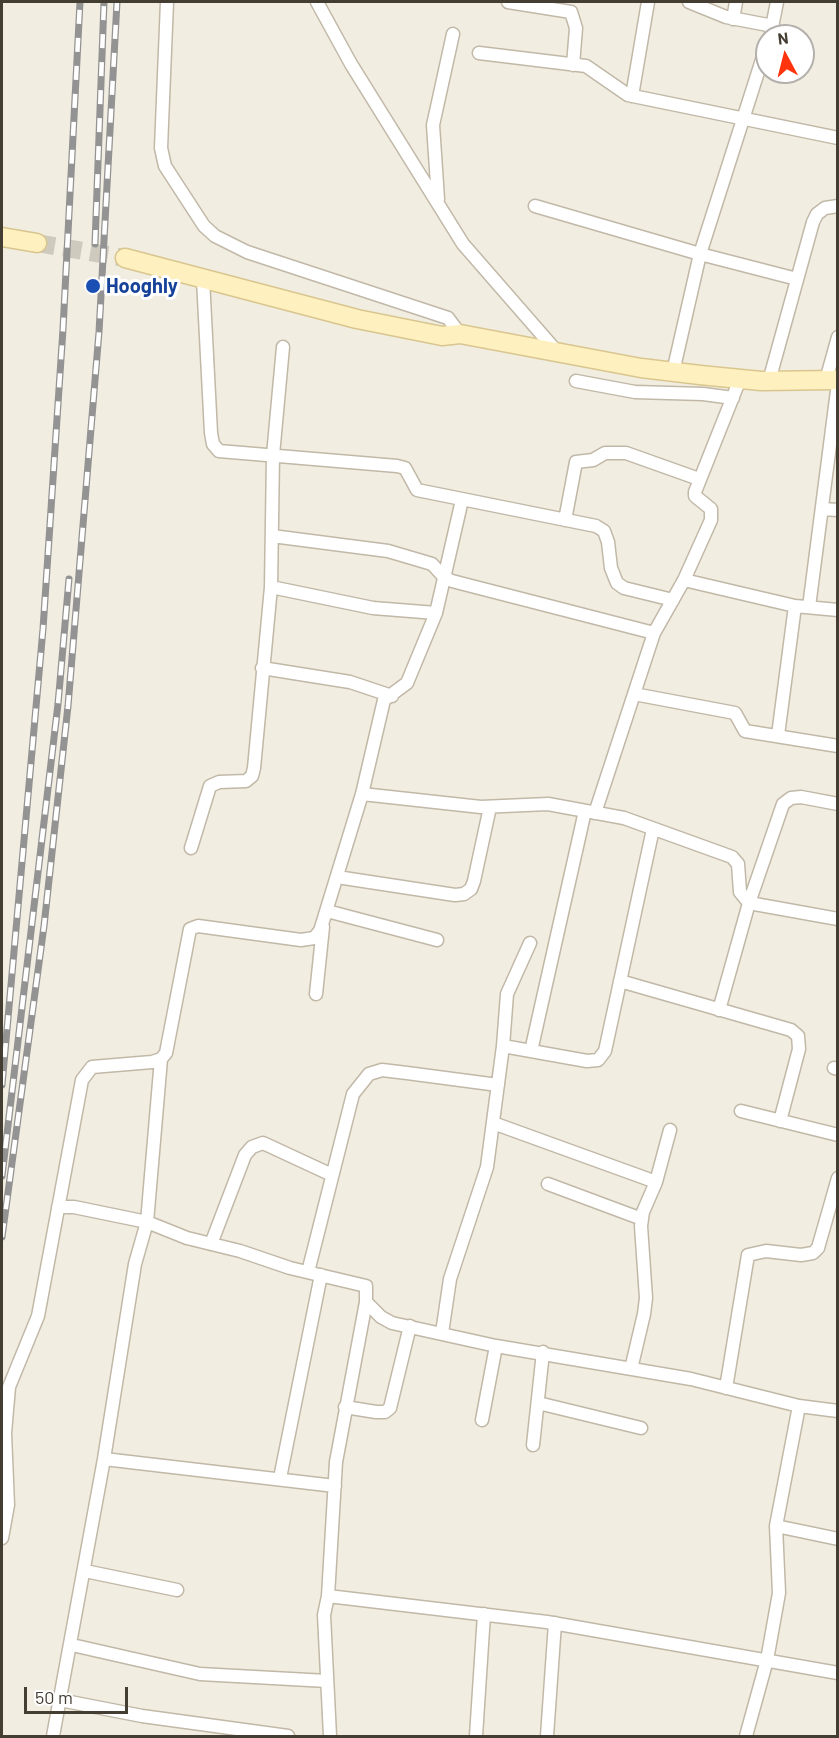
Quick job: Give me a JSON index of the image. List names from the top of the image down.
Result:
{
  "places": ["Hooghly"],
  "scale_bar": "50 m",
  "north": "top"
}
